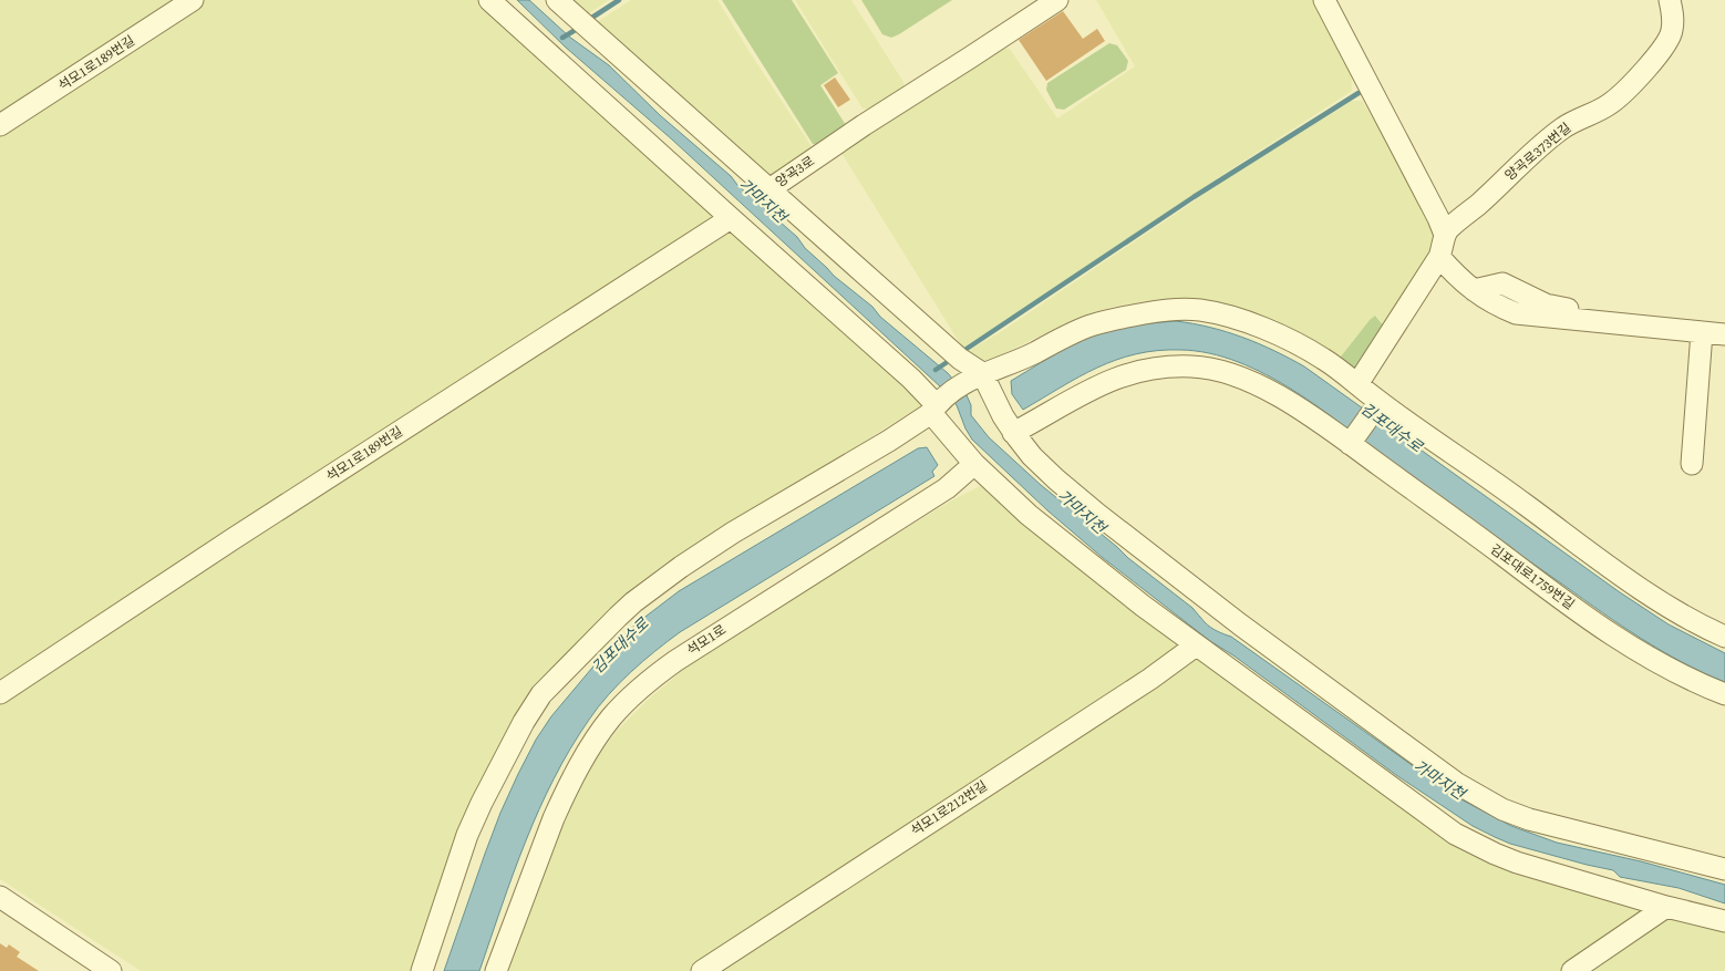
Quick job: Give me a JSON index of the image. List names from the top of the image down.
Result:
{
  "streets": {
    "lane": [
      "석모1로189번길",
      "양곡로373번길",
      "양곡3로",
      "김포대로1759번길",
      "석모1로",
      "석모1로212번길"
    ]
  },
  "water": ["가마지천", "김포대수로"]
}
